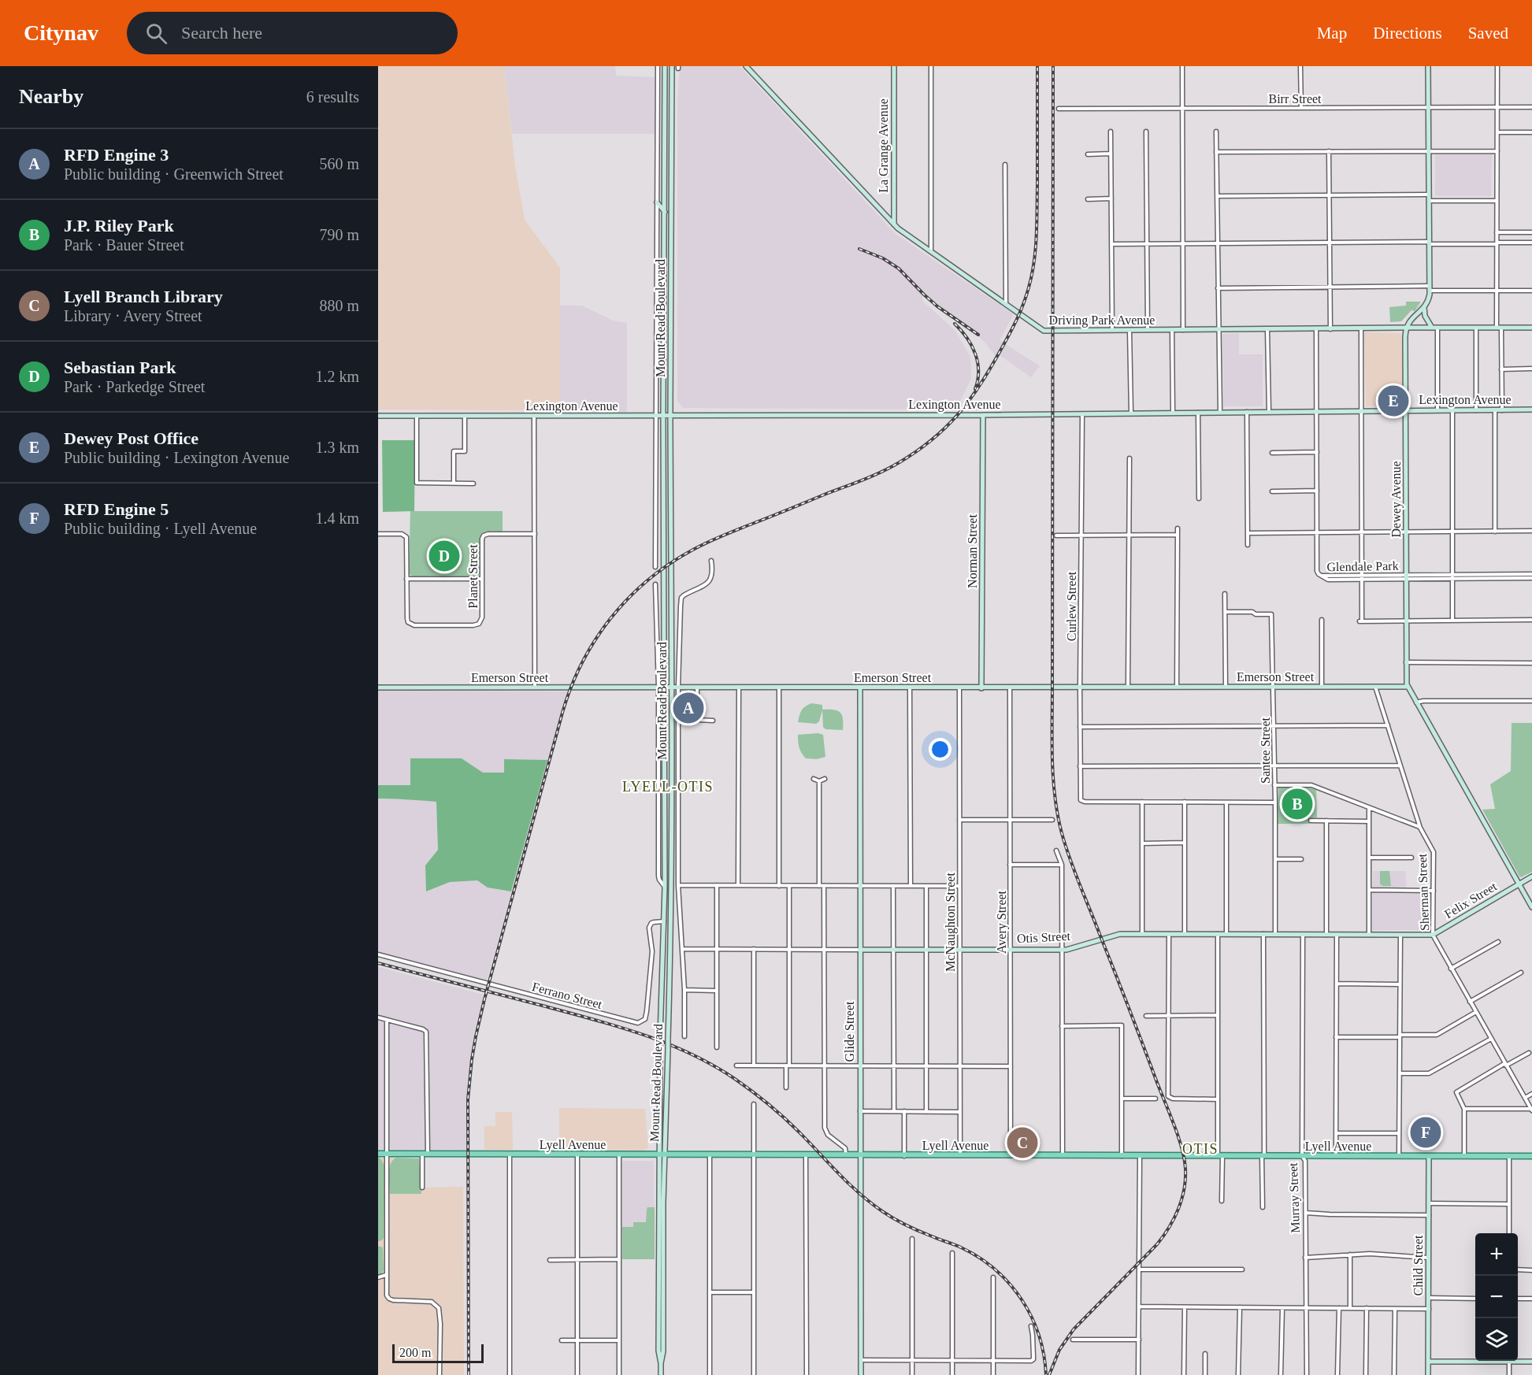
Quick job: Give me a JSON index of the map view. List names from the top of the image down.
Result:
{
  "streets": {
    "main road": ["Lyell Avenue"],
    "street": [
      "Birr Street",
      "La Grange Avenue",
      "Mount Read Boulevard",
      "Driving Park Avenue",
      "Lexington Avenue",
      "Dewey Avenue",
      "Norman Street",
      "Glendale Park",
      "Planet Street",
      "Curlew Street",
      "Emerson Street",
      "Santee Street",
      "Sherman Street",
      "Felix Street",
      "McNaughton Street",
      "Avery Street",
      "Otis Street",
      "Ferrano Street",
      "Glide Street",
      "Murray Street",
      "Child Street"
    ]
  },
  "crossings": [
    ["La Grange Avenue", "Driving Park Avenue"],
    ["Mount Read Boulevard", "Lexington Avenue"],
    ["Mount Read Boulevard", "Emerson Street"],
    ["Mount Read Boulevard", "Otis Street"],
    ["Mount Read Boulevard", "Ferrano Street"],
    ["Mount Read Boulevard", "Lyell Avenue"],
    ["Driving Park Avenue", "Dewey Avenue"],
    ["Lexington Avenue", "Dewey Avenue"],
    ["Lexington Avenue", "Norman Street"],
    ["Lexington Avenue", "Curlew Street"],
    ["Dewey Avenue", "Glendale Park"],
    ["Dewey Avenue", "Emerson Street"],
    ["Dewey Avenue", "Felix Street"],
    ["Norman Street", "Emerson Street"],
    ["Curlew Street", "Emerson Street"],
    ["Emerson Street", "Santee Street"],
    ["Emerson Street", "Sherman Street"],
    ["Emerson Street", "McNaughton Street"],
    ["Emerson Street", "Avery Street"],
    ["Emerson Street", "Glide Street"],
    ["Santee Street", "Otis Street"],
    ["Sherman Street", "Felix Street"],
    ["Sherman Street", "Otis Street"],
    ["Felix Street", "Otis Street"],
    ["McNaughton Street", "Otis Street"],
    ["McNaughton Street", "Lyell Avenue"],
    ["Avery Street", "Otis Street"],
    ["Avery Street", "Lyell Avenue"],
    ["Otis Street", "Glide Street"],
    ["Otis Street", "Murray Street"],
    ["Glide Street", "Lyell Avenue"],
    ["Lyell Avenue", "Murray Street"],
    ["Lyell Avenue", "Child Street"]
  ],
  "districts": ["LYELL-OTIS", "OTIS"],
  "scale_bar": "200 m",
  "page": {
    "header": "Citynav",
    "search": "Search here",
    "nav": ["Map", "Directions", "Saved"],
    "heading": ["Nearby", "6 results"],
    "list": [
      {
        "mark": "A",
        "name": "RFD Engine 3",
        "note": "Public building · Greenwich Street",
        "value": "560 m"
      },
      {
        "mark": "B",
        "name": "J.P. Riley Park",
        "note": "Park · Bauer Street",
        "value": "790 m"
      },
      {
        "mark": "C",
        "name": "Lyell Branch Library",
        "note": "Library · Avery Street",
        "value": "880 m"
      },
      {
        "mark": "D",
        "name": "Sebastian Park",
        "note": "Park · Parkedge Street",
        "value": "1.2 km"
      },
      {
        "mark": "E",
        "name": "Dewey Post Office",
        "note": "Public building · Lexington Avenue",
        "value": "1.3 km"
      },
      {
        "mark": "F",
        "name": "RFD Engine 5",
        "note": "Public building · Lyell Avenue",
        "value": "1.4 km"
      }
    ],
    "pins": [
      "E",
      "D",
      "A",
      "B",
      "F",
      "C"
    ],
    "map_buttons": ["+", "−"],
    "scale": "200 m"
  }
}
